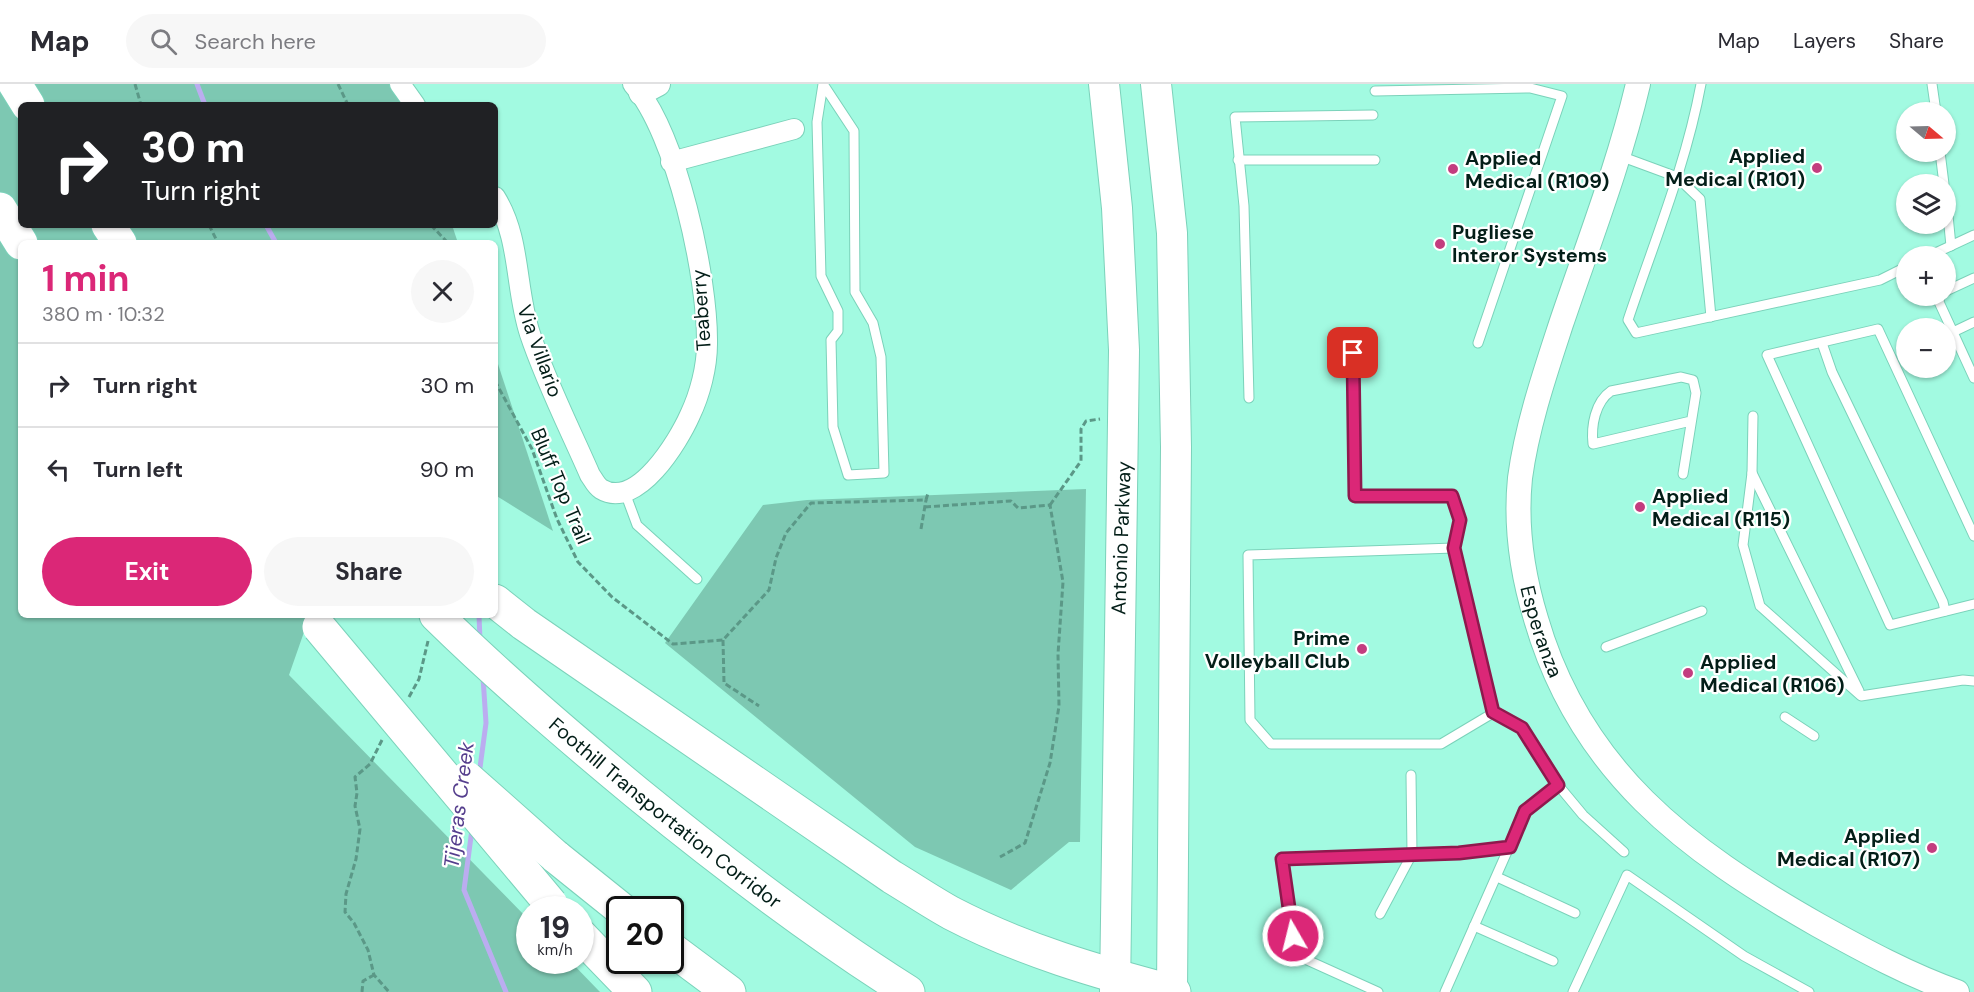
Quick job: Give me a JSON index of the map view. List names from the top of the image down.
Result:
{
  "streets": {
    "highway": ["Foothill Transportation Corridor"],
    "main road": ["Antonio Parkway"],
    "street": ["Teaberry", "Via Villario", "Esperanza"],
    "path": ["Bluff Top Trail"]
  },
  "crossings": [
    ["Teaberry", "Via Villario"]
  ],
  "water": ["Tijeras Creek"],
  "places": [
    "Applied Medical (R101)",
    "Applied Medical (R109)",
    "Pugliese Interor Systems",
    "Applied Medical (R115)",
    "Prime Volleyball Club",
    "Applied Medical (R106)",
    "Applied Medical (R107)"
  ],
  "north": "right",
  "page": {
    "header": "Map",
    "search": "Search here",
    "nav": ["Map", "Layers", "Share"],
    "map_buttons": ["+", "−"],
    "turn": ["30 m", "Turn right"],
    "heading": ["1 min", "380 m · 10:32"],
    "list": [
      {
        "name": "Turn right",
        "value": "30 m"
      },
      {
        "name": "Turn left",
        "value": "90 m"
      }
    ],
    "buttons": ["Exit", "Share"],
    "speed": "19 km/h",
    "limit": "20"
  }
}
